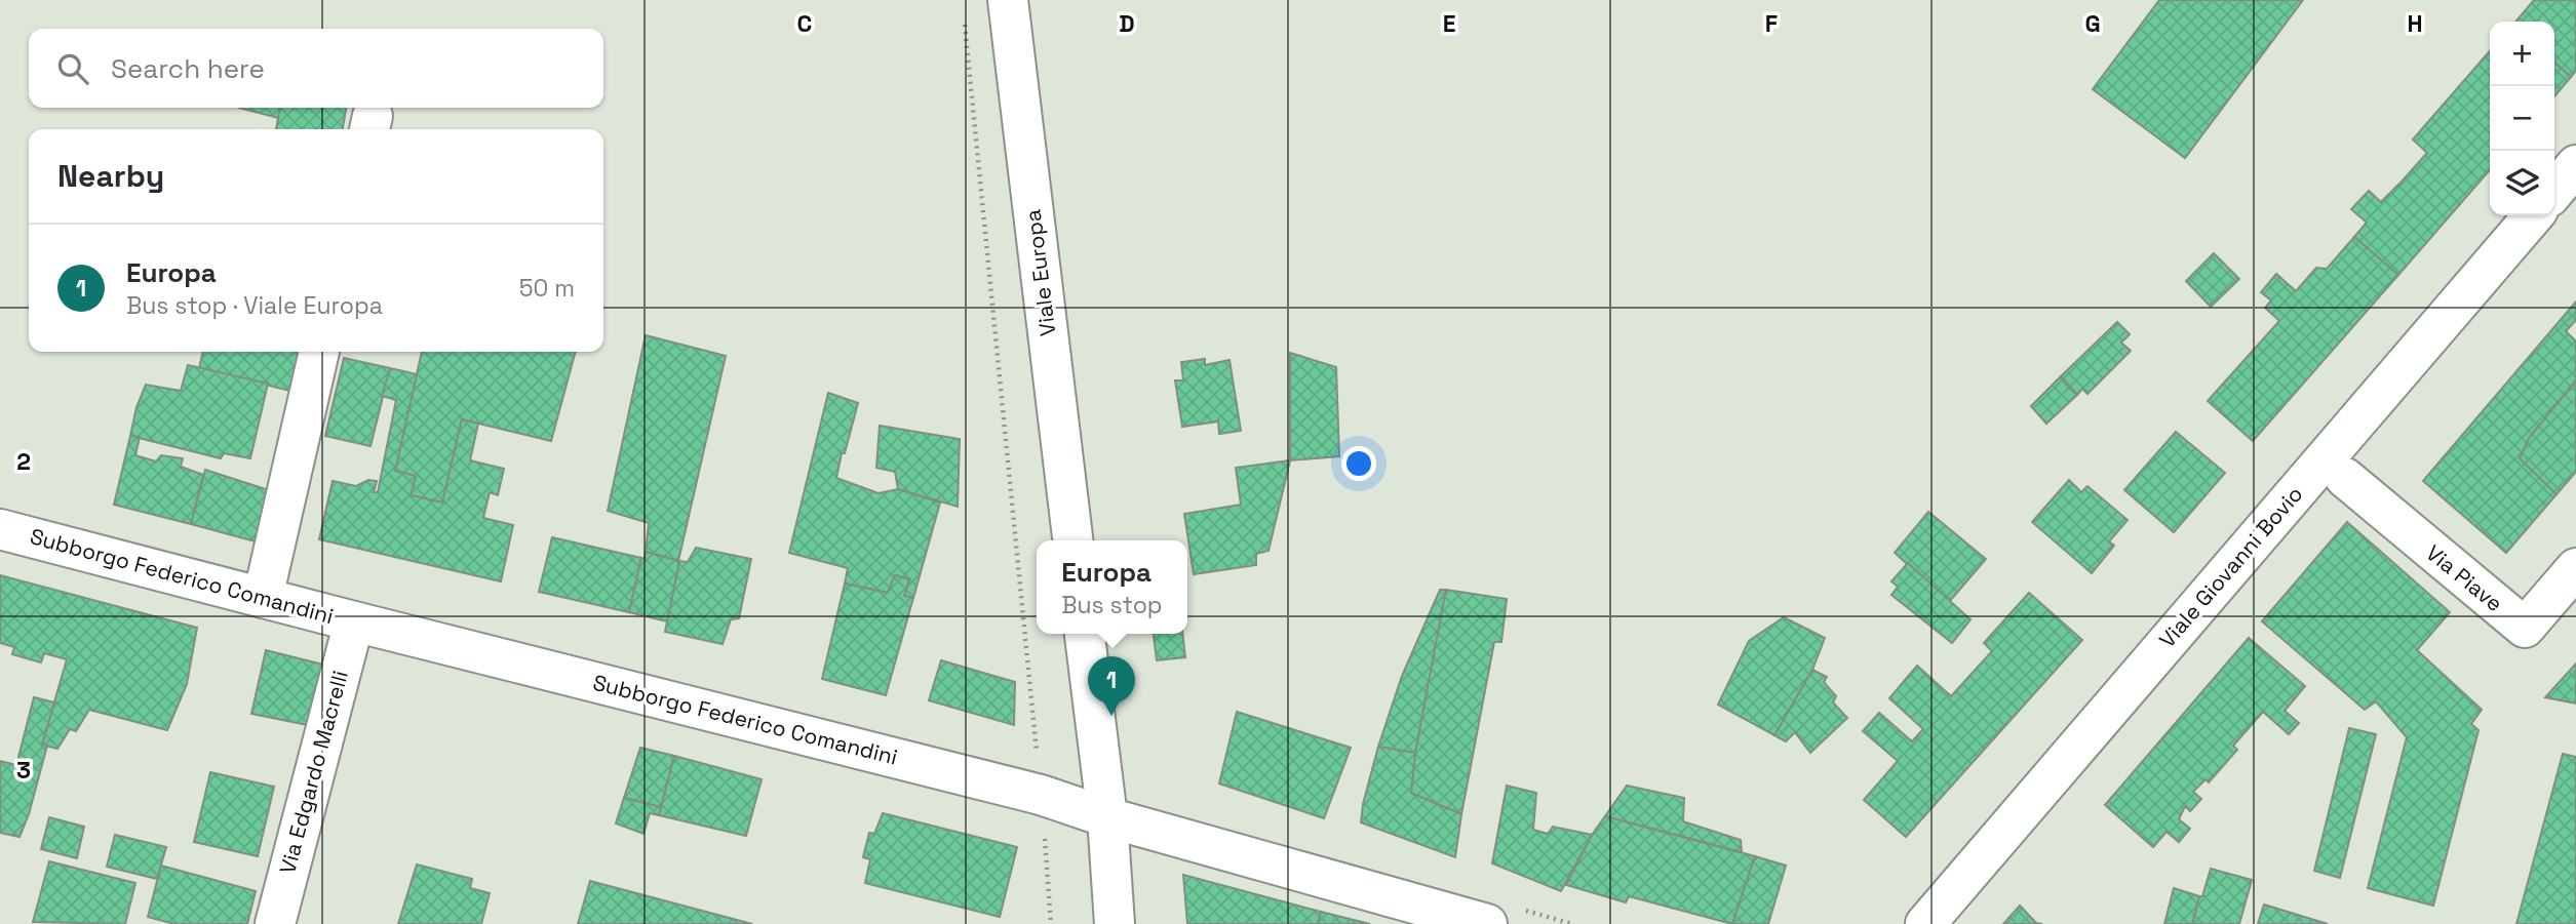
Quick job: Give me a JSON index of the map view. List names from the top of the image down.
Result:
{
  "streets": {
    "street": [
      "Viale Europa",
      "Viale Giovanni Bovio",
      "Subborgo Federico Comandini",
      "Via Piave",
      "Via Edgardo Macrelli"
    ]
  },
  "crossings": [
    ["Subborgo Federico Comandini", "Via Edgardo Macrelli"]
  ],
  "page": {
    "map_buttons": ["+", "−"],
    "search": "Search here",
    "heading": "Nearby",
    "list": [
      {
        "mark": "1",
        "name": "Europa",
        "note": "Bus stop · Viale Europa",
        "value": "50 m"
      }
    ],
    "popup": ["Europa", "Bus stop"],
    "pins": "1"
  },
  "grid": {
    "columns": [
      "C",
      "D",
      "E",
      "F",
      "G",
      "H"
    ],
    "rows": ["2", "3"]
  }
}
